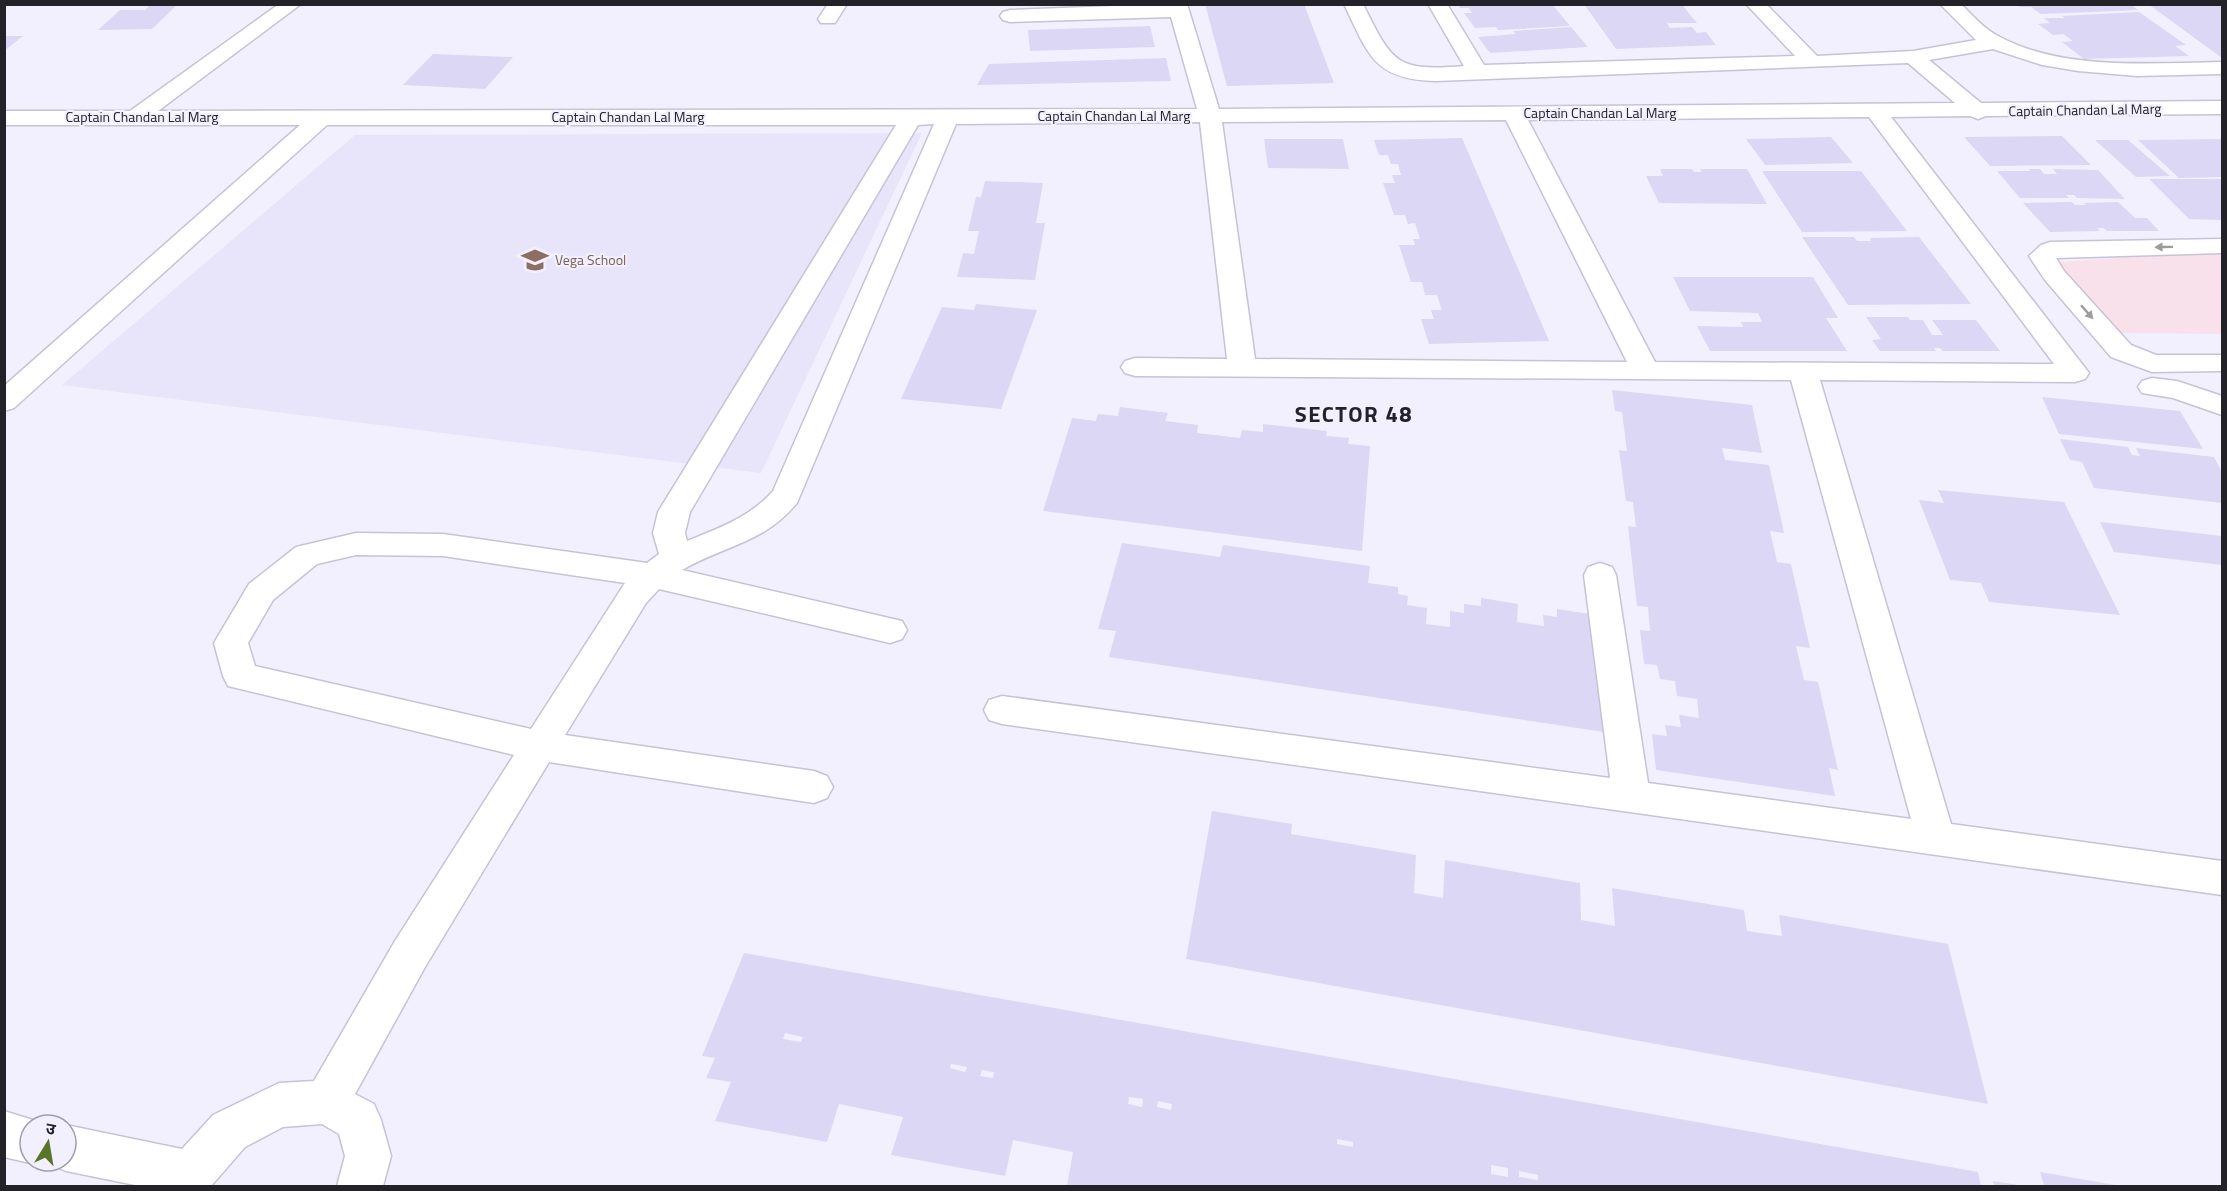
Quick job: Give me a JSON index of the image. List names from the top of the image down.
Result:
{
  "streets": {
    "street": ["Captain Chandan Lal Marg"]
  },
  "districts": ["SECTOR 48"],
  "places": {
    "school or university": ["Vega School"]
  },
  "north": "top"
}
